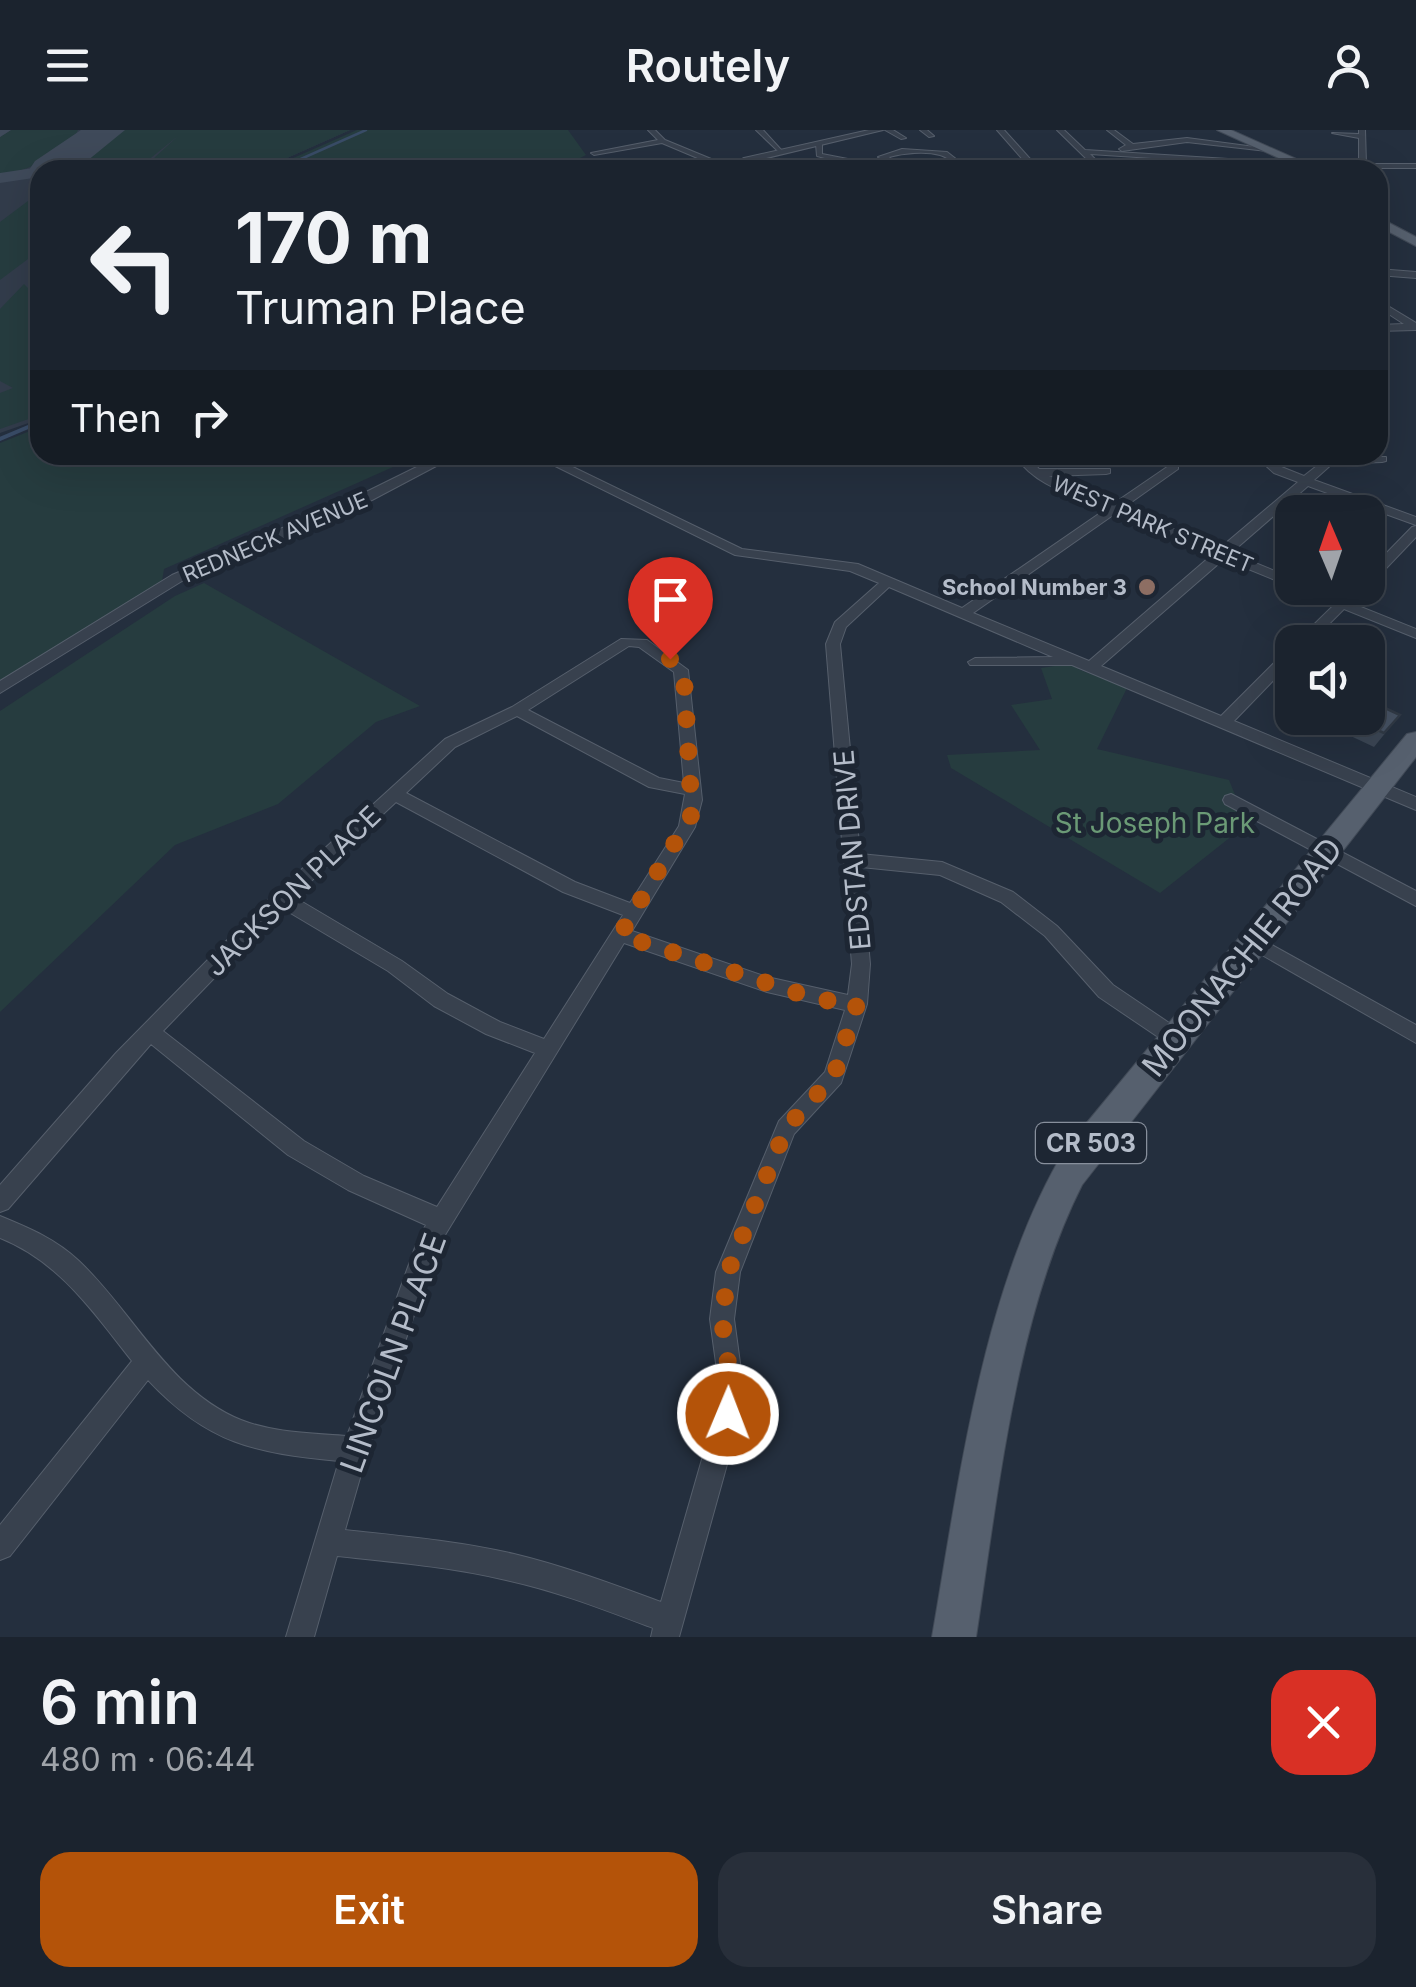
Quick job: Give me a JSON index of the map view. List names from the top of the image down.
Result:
{
  "streets": {
    "main road": ["MOONACHIE ROAD", "CR 503"],
    "street": [
      "WEST PARK STREET",
      "REDNECK AVENUE",
      "EDSTAN DRIVE",
      "JACKSON PLACE",
      "LINCOLN PLACE"
    ]
  },
  "crossings": [
    ["JACKSON PLACE", "LINCOLN PLACE"]
  ],
  "parks": ["St Joseph Park"],
  "places": ["School Number 3"],
  "north": "top",
  "page": {
    "header": "Routely",
    "turn": ["170 m", "Truman Place"],
    "then": "Then",
    "heading": ["6 min", "480 m · 06:44"],
    "buttons": ["Exit", "Share"]
  }
}
